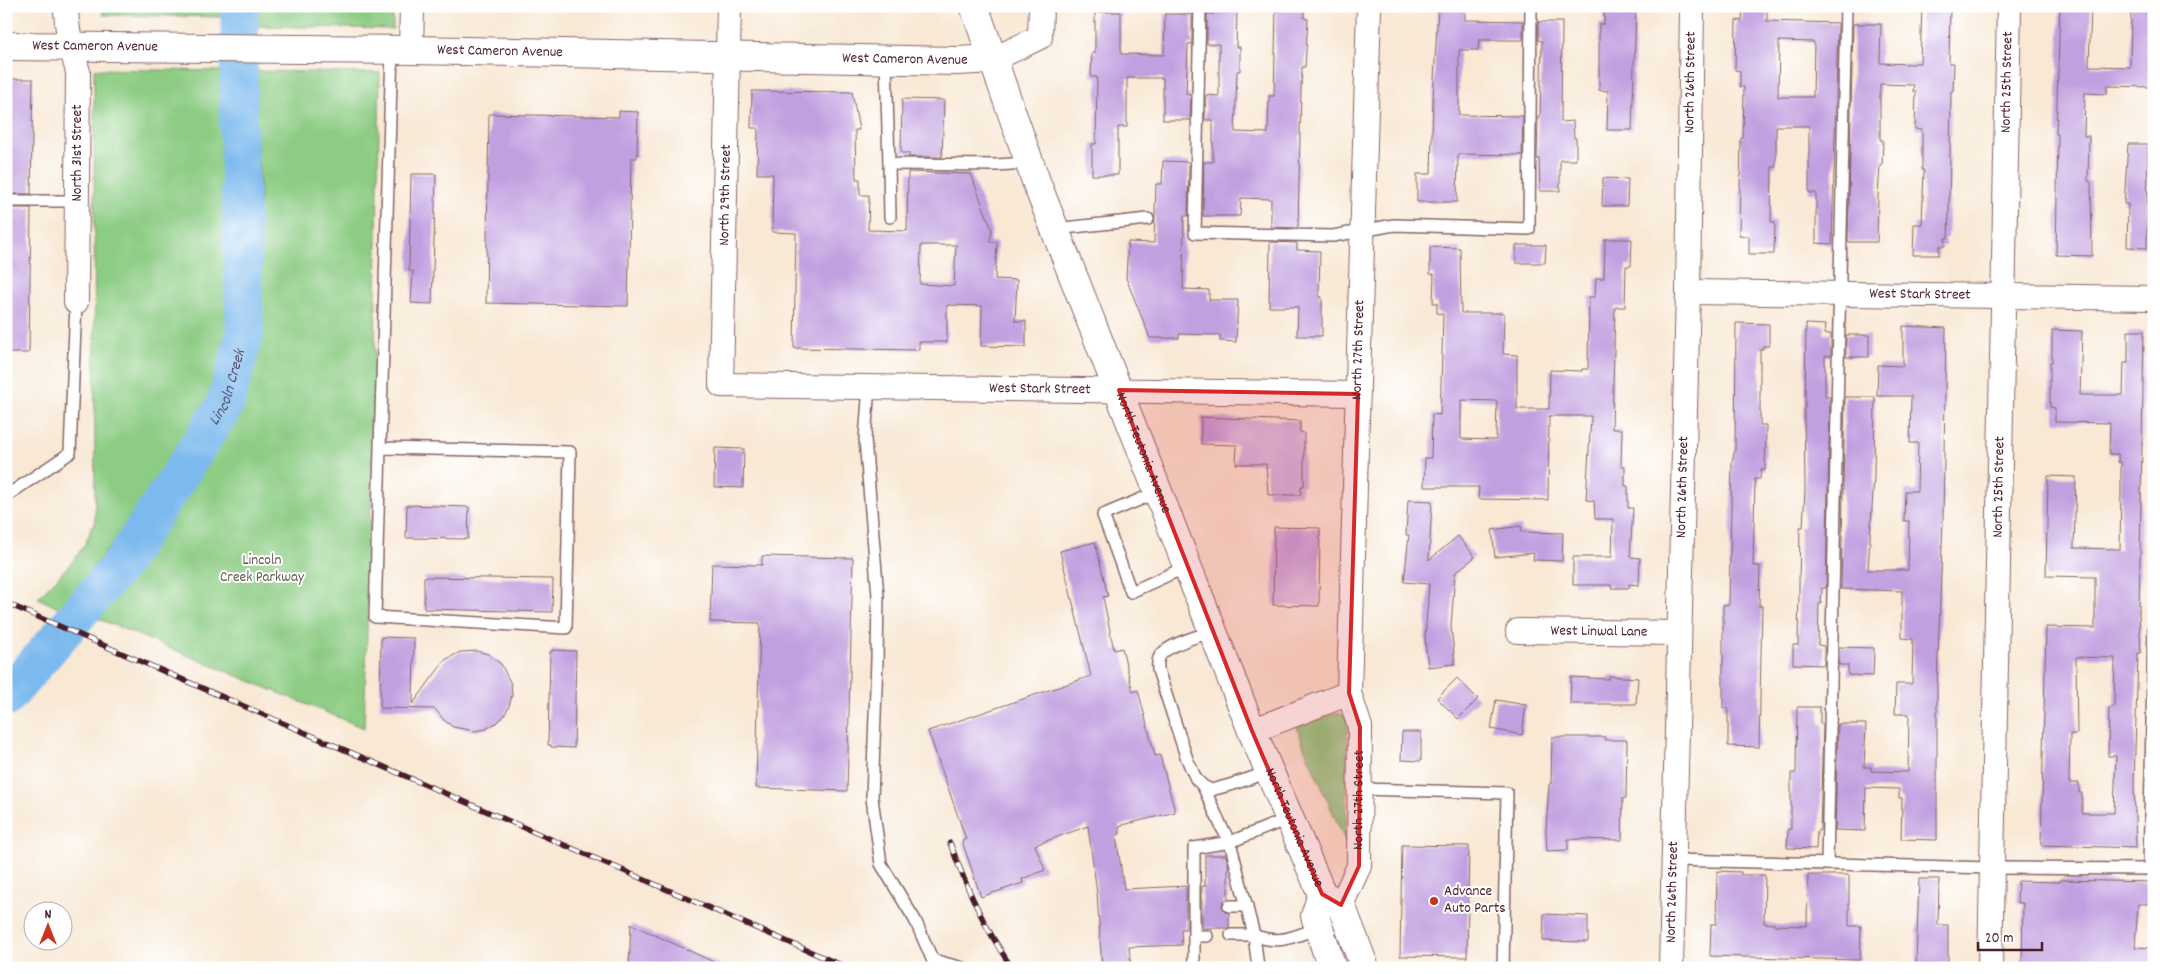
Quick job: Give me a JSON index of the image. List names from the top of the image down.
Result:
{
  "streets": {
    "main road": ["West Cameron Avenue", "North Teutonia Avenue"],
    "street": [
      "North 26th Street",
      "North 25th Street",
      "North 31st Street",
      "North 29th Street",
      "West Stark Street",
      "North 27th Street",
      "West Linwal Lane"
    ]
  },
  "crossings": [
    ["West Cameron Avenue", "North 31st Street"],
    ["West Cameron Avenue", "North 29th Street"],
    ["West Cameron Avenue", "North Teutonia Avenue"],
    ["North 26th Street", "West Stark Street"],
    ["North 26th Street", "West Linwal Lane"],
    ["North 25th Street", "West Stark Street"],
    ["North 29th Street", "West Stark Street"],
    ["West Stark Street", "North 27th Street"],
    ["West Stark Street", "North Teutonia Avenue"],
    ["North 27th Street", "North Teutonia Avenue"]
  ],
  "water": ["Lincoln Creek"],
  "parks": ["Lincoln Creek Parkway"],
  "places": ["Advance Auto Parts"],
  "scale_bar": "20 m",
  "north": "top"
}
